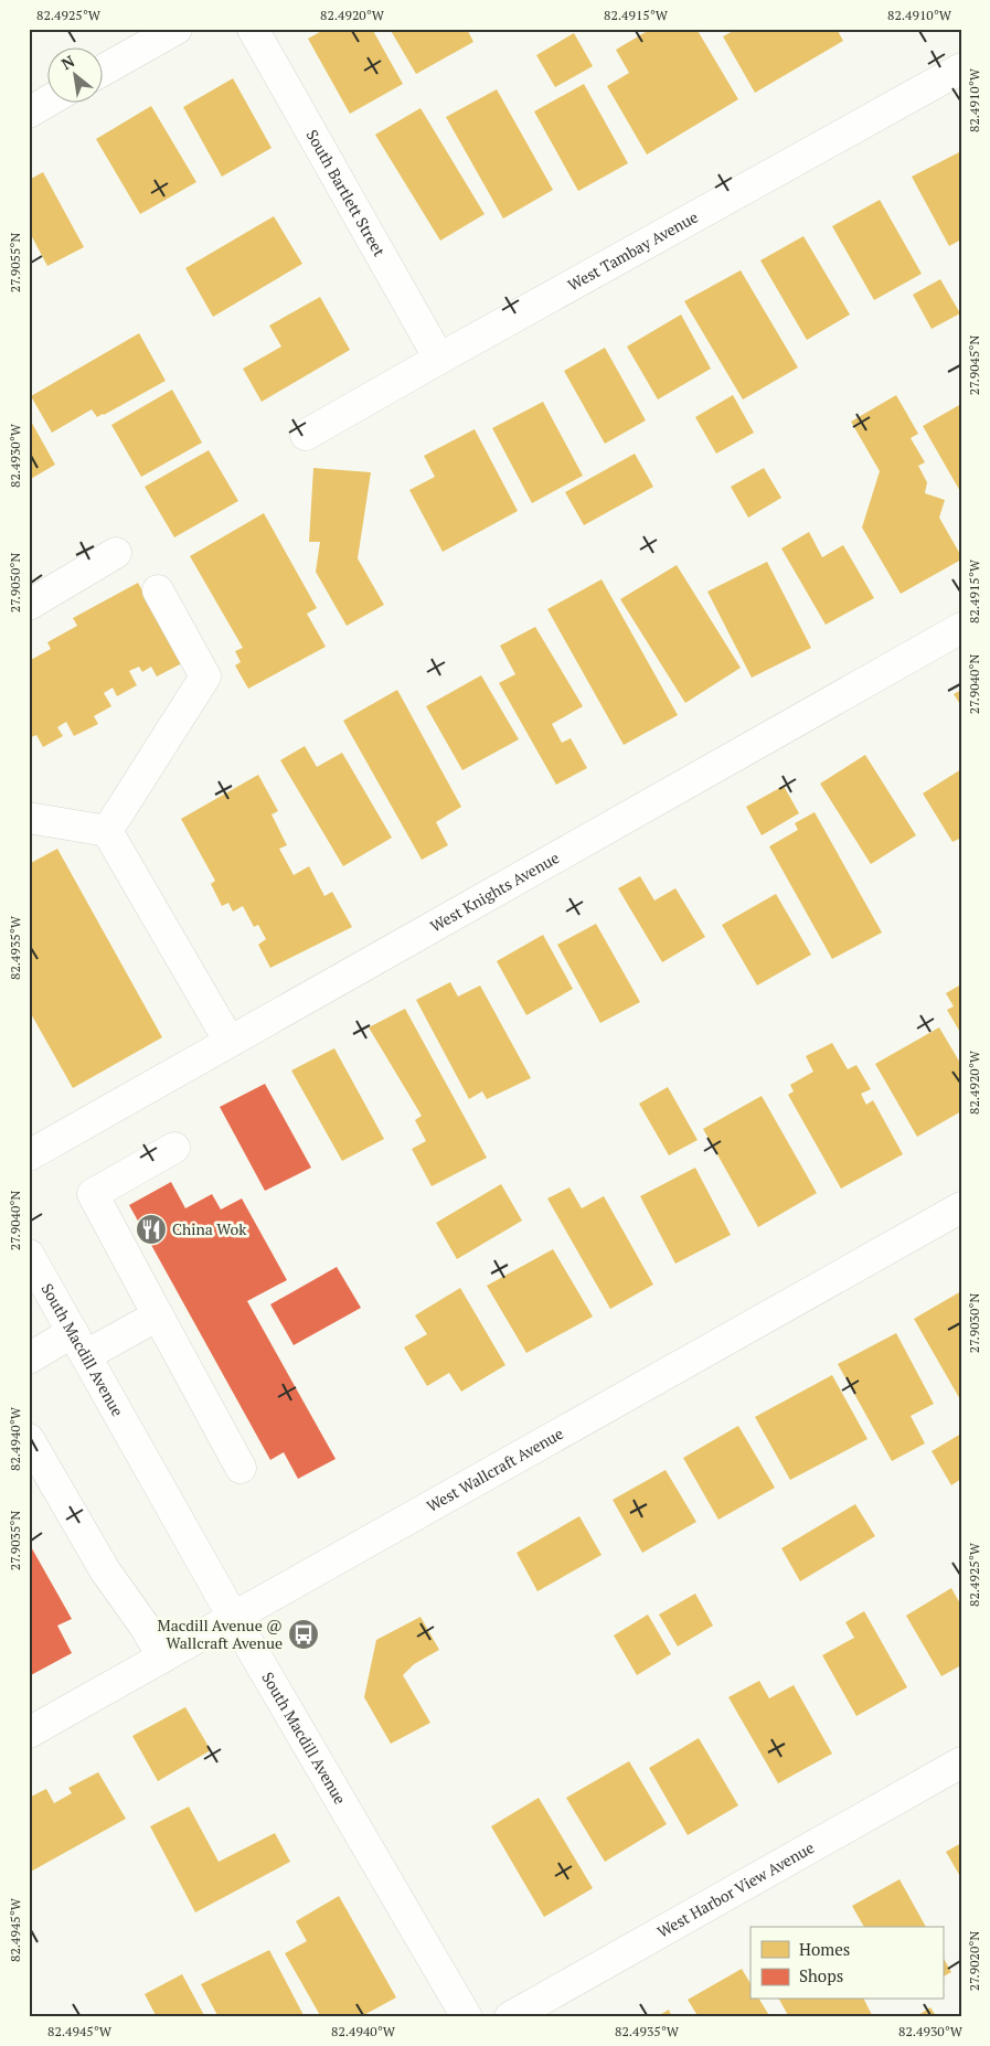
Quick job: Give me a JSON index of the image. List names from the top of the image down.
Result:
{
  "streets": {
    "street": [
      "South Bartlett Street",
      "West Tambay Avenue",
      "West Knights Avenue",
      "South Macdill Avenue",
      "West Wallcraft Avenue",
      "West Harbor View Avenue"
    ]
  },
  "crossings": [
    ["South Bartlett Street", "West Tambay Avenue"],
    ["South Macdill Avenue", "West Wallcraft Avenue"]
  ],
  "places": {
    "restaurant": ["China Wok"],
    "bus stop": ["Macdill Avenue @ Wallcraft Avenue"]
  },
  "legend": ["Homes", "Shops"],
  "north": "top left",
  "coordinates": [
    "82.4925°W",
    "82.4920°W",
    "82.4915°W",
    "82.4910°W",
    "27.9055°N",
    "27.9045°N",
    "82.4930°W",
    "27.9050°N",
    "27.9040°N",
    "82.4935°W",
    "27.9030°N",
    "82.4940°W",
    "27.9035°N",
    "82.4945°W",
    "27.9020°N"
  ]
}
